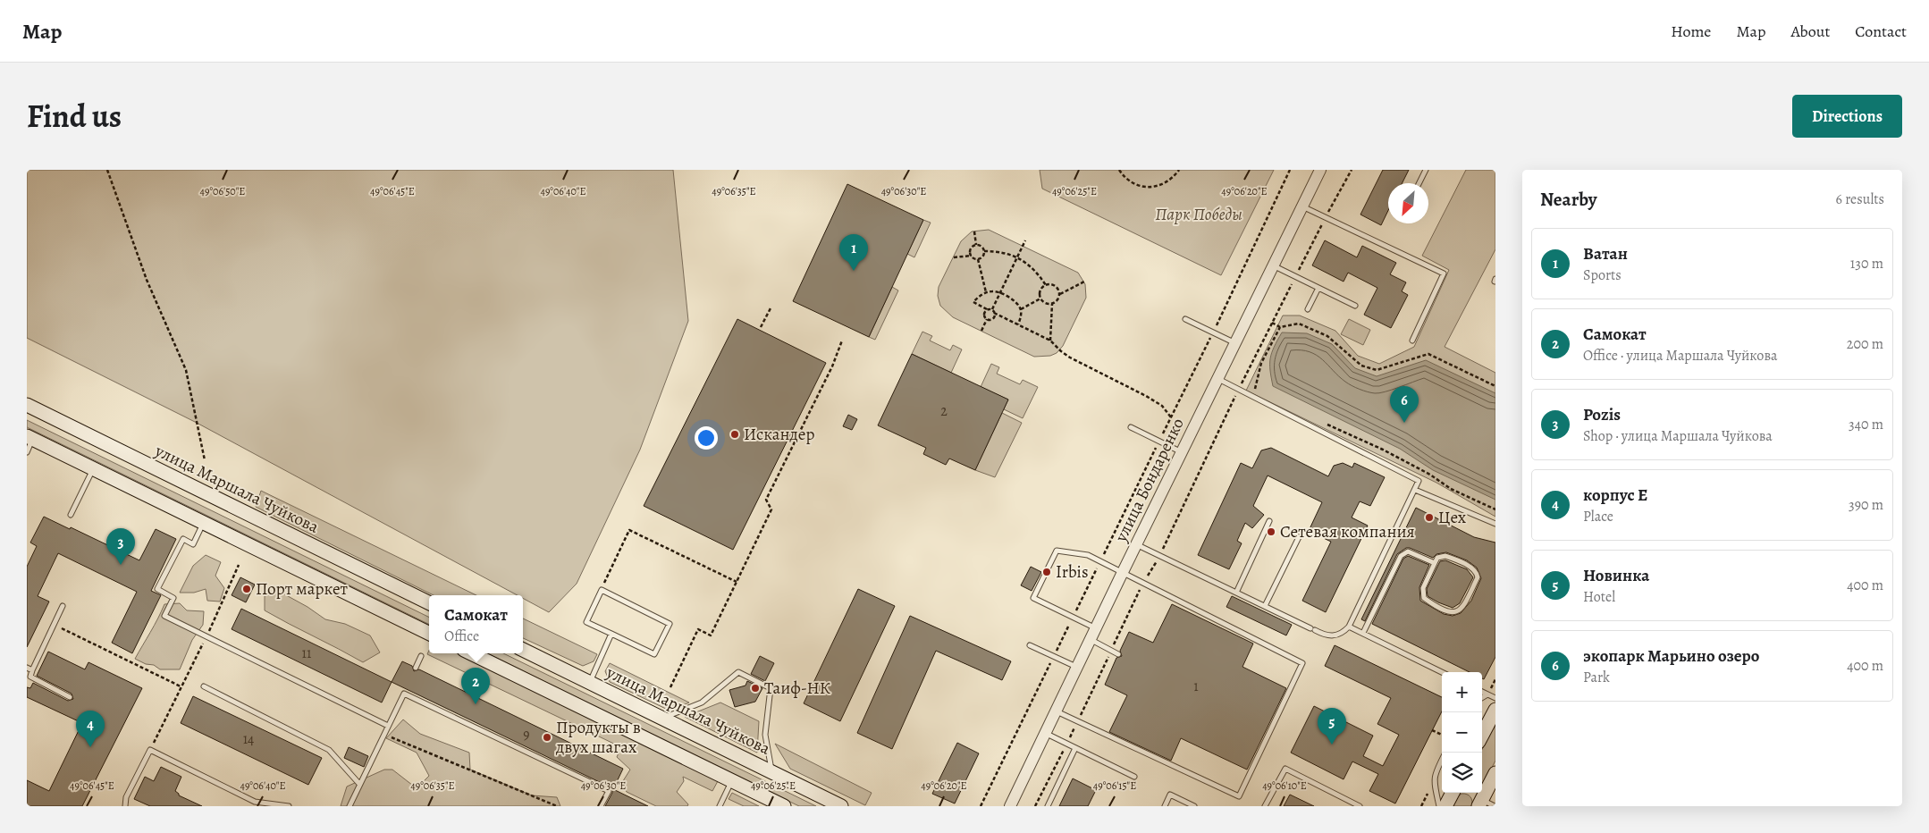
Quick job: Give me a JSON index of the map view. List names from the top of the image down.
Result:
{
  "streets": {
    "main road": ["улица Маршала Чуйкова"],
    "street": ["улица Бондаренко"]
  },
  "parks": ["Парк Победы"],
  "places": [
    "Искандер",
    "Цех",
    "Сетевая компания",
    "Irbis",
    "Порт маркет",
    "Таиф-НК",
    "Продукты в двух шагах"
  ],
  "house_numbers": [
    "2",
    "11",
    "1",
    "9",
    "14"
  ],
  "north": "bottom left",
  "page": {
    "header": "Map",
    "nav": [
      "Home",
      "Map",
      "About",
      "Contact"
    ],
    "title": "Find us",
    "buttons": "Directions",
    "heading": ["Nearby", "6 results"],
    "list": [
      {
        "mark": "1",
        "name": "Ватан",
        "note": "Sports",
        "value": "130 m"
      },
      {
        "mark": "2",
        "name": "Самокат",
        "note": "Office · улица Маршала Чуйкова",
        "value": "200 m"
      },
      {
        "mark": "3",
        "name": "Pozis",
        "note": "Shop · улица Маршала Чуйкова",
        "value": "340 m"
      },
      {
        "mark": "4",
        "name": "корпус Е",
        "note": "Place",
        "value": "390 m"
      },
      {
        "mark": "5",
        "name": "Новинка",
        "note": "Hotel",
        "value": "400 m"
      },
      {
        "mark": "6",
        "name": "экопарк Марьино озеро",
        "note": "Park",
        "value": "400 m"
      }
    ],
    "pins": [
      "1",
      "6",
      "3",
      "2",
      "5",
      "4"
    ],
    "popup": ["Самокат", "Office"],
    "map_buttons": ["+", "−"]
  },
  "coordinates": [
    "49°06'20\"E",
    "49°06'50\"E",
    "49°06'45\"E",
    "49°06'40\"E",
    "49°06'35\"E",
    "49°06'30\"E",
    "49°06'25\"E",
    "49°06'15\"E",
    "49°06'10\"E"
  ]
}
